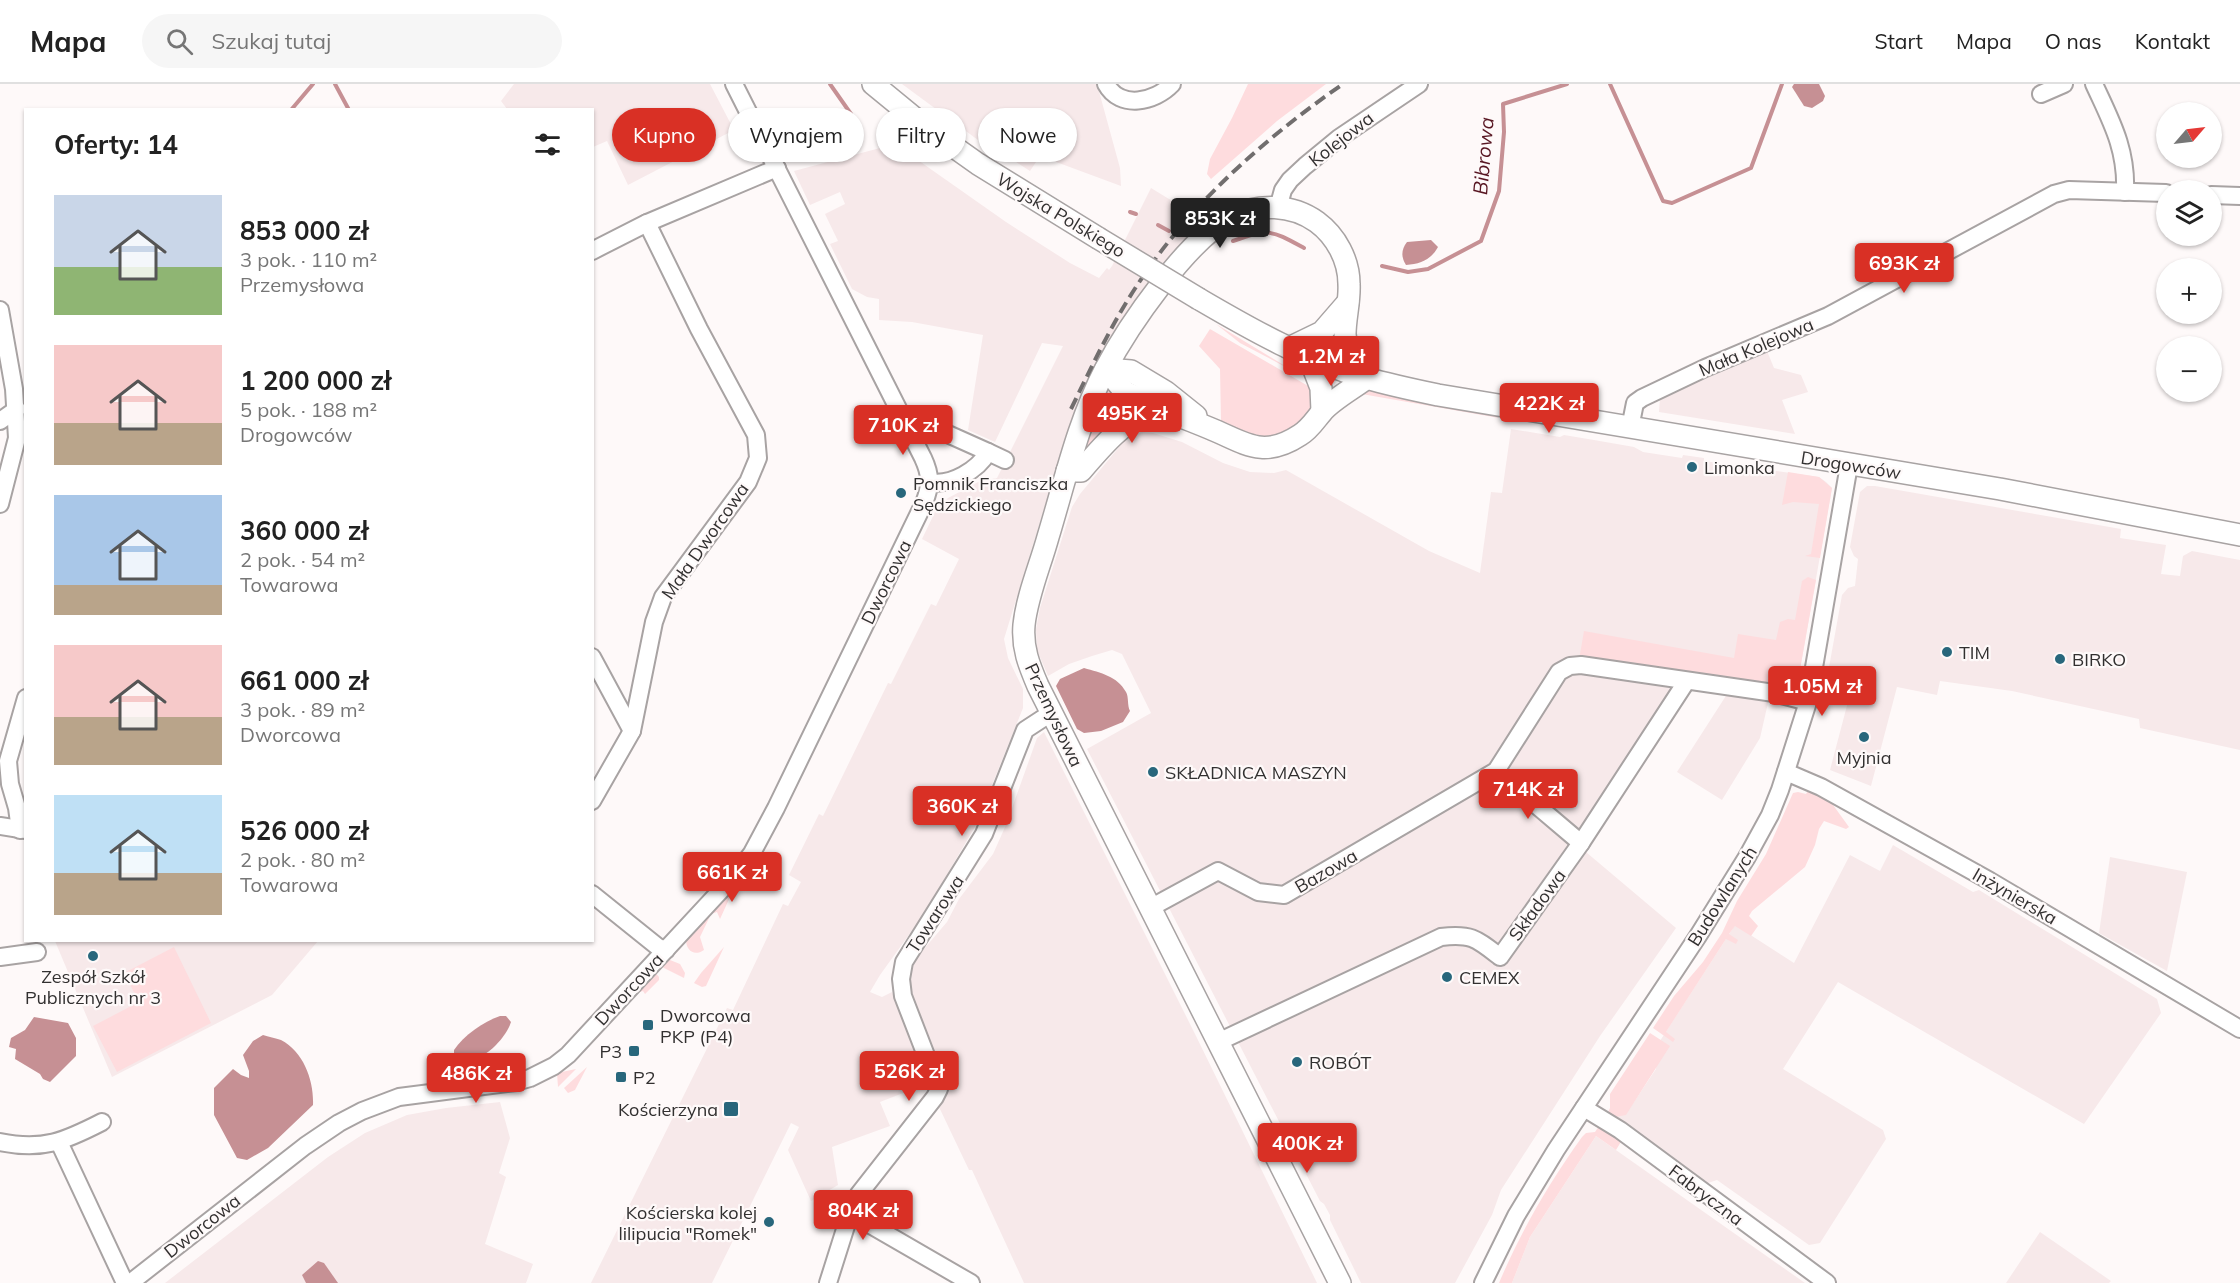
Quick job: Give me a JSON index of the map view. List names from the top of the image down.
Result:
{
  "streets": {
    "main road": ["Wojska Polskiego", "Drogowców", "Przemysłowa"],
    "street": [
      "Kolejowa",
      "Mała Kolejowa",
      "Mała Dworcowa",
      "Dworcowa",
      "Bazowa",
      "Budowlanych",
      "Inżynierska",
      "Składowa",
      "Towarowa",
      "Fabryczna"
    ]
  },
  "crossings": [
    ["Kolejowa", "Przemysłowa"],
    ["Wojska Polskiego", "Drogowców"],
    ["Mała Kolejowa", "Drogowców"],
    ["Drogowców", "Przemysłowa"],
    ["Drogowców", "Budowlanych"],
    ["Przemysłowa", "Bazowa"],
    ["Przemysłowa", "Składowa"],
    ["Przemysłowa", "Towarowa"],
    ["Bazowa", "Budowlanych"],
    ["Bazowa", "Składowa"],
    ["Budowlanych", "Inżynierska"],
    ["Budowlanych", "Fabryczna"]
  ],
  "water": ["Bibrowa"],
  "places": {
    "other": [
      "Limonka",
      "Pomnik Franciszka Sędzickiego",
      "TIM",
      "BIRKO",
      "Myjnia",
      "SKŁADNICA MASZYN",
      "Zespół Szkół Publicznych nr 3",
      "СEMEX",
      "ROBÓT",
      "Kościerska kolej lilipucia \"Romek\""
    ],
    "transit": [
      "Dworcowa PKP (P4)",
      "P3",
      "P2",
      "Kościerzyna"
    ]
  },
  "north": "top right",
  "page": {
    "header": "Mapa",
    "search": "Szukaj tutaj",
    "nav": [
      "Start",
      "Mapa",
      "O nas",
      "Kontakt"
    ],
    "map_buttons": ["+", "−"],
    "chip": [
      "Kupno",
      "Wynajem",
      "Filtry",
      "Nowe"
    ],
    "heading": "Oferty: 14",
    "list": [
      {
        "name": "853 000 zł",
        "note": "3 pok. · 110 m² · Przemysłowa"
      },
      {
        "name": "1 200 000 zł",
        "note": "5 pok. · 188 m² · Drogowców"
      },
      {
        "name": "360 000 zł",
        "note": "2 pok. · 54 m² · Towarowa"
      },
      {
        "name": "661 000 zł",
        "note": "3 pok. · 89 m² · Dworcowa"
      },
      {
        "name": "526 000 zł",
        "note": "2 pok. · 80 m² · Towarowa"
      }
    ],
    "price": [
      "853K zł",
      "693K zł",
      "1.2M zł",
      "422K zł",
      "495K zł",
      "710K zł",
      "1.05M zł",
      "714K zł",
      "360K zł",
      "661K zł",
      "526K zł",
      "486K zł",
      "400K zł",
      "804K zł"
    ]
  }
}
